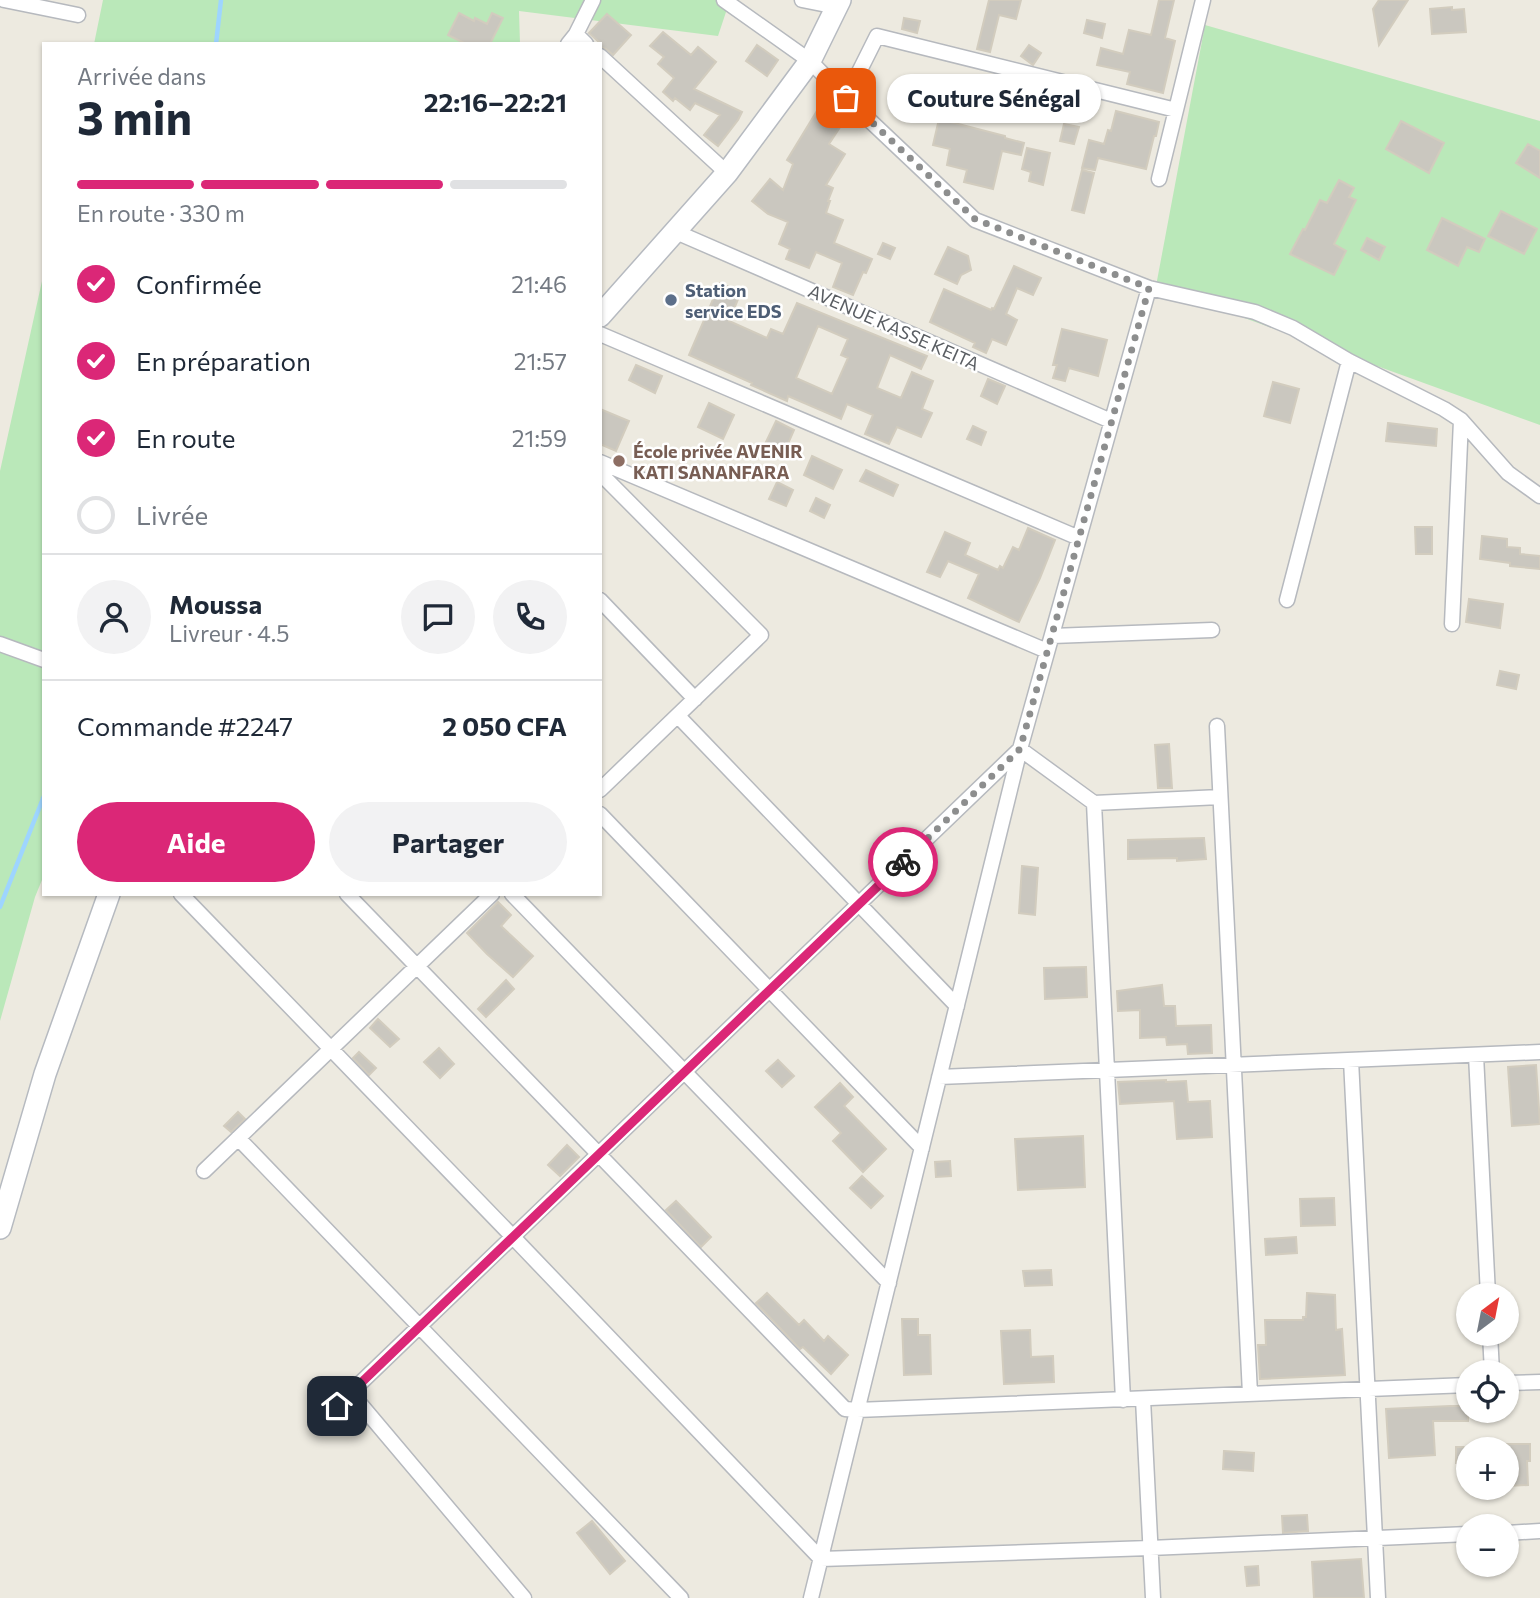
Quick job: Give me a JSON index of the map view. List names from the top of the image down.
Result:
{
  "streets": {
    "street": ["AVENUE KASSE KEITA"]
  },
  "places": ["Couture Sénégal", "Station service EDS", "École privée AVENIR KATI SANANFARA"],
  "north": "top right",
  "page": {
    "heading": ["3 min", "Arrivée dans", "22:16–22:21"],
    "panel": [
      "Moussa",
      "Livreur · 4.5",
      "Commande #2247",
      "2 050 CFA"
    ],
    "bubble": "Couture Sénégal",
    "bar": "En route · 330 m",
    "list": [
      ["Confirmée", "21:46"],
      ["En préparation", "21:57"],
      ["En route", "21:59"],
      "Livrée"
    ],
    "buttons": ["Aide", "Partager"],
    "map_buttons": ["+", "−"]
  }
}
